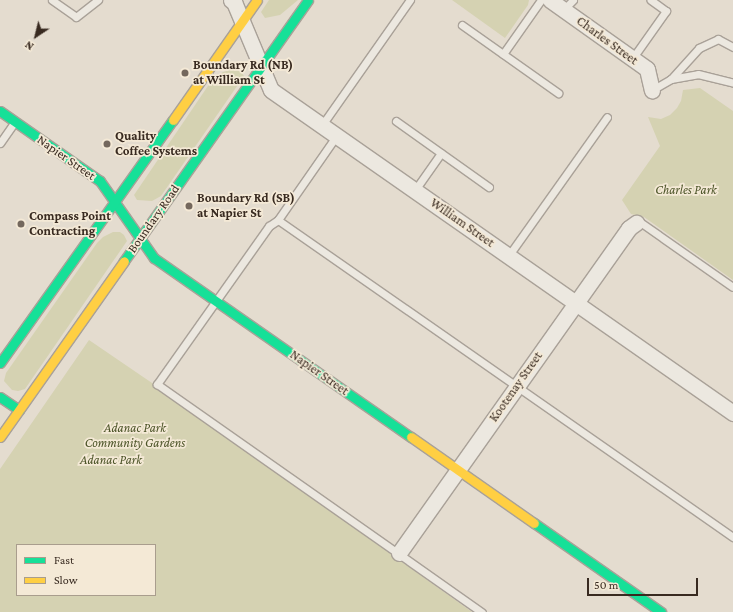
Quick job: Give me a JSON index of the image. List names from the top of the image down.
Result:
{
  "streets": {
    "main road": ["Napier Street", "Boundary Road"],
    "street": ["Charles Street", "William Street", "Kootenay Street"]
  },
  "crossings": [
    ["Napier Street", "Boundary Road"],
    ["Napier Street", "Kootenay Street"],
    ["Boundary Road", "William Street"],
    ["William Street", "Kootenay Street"]
  ],
  "parks": ["Charles Park", "Adanac Park Community Gardens", "Adanac Park"],
  "places": [
    "Boundary Rd (NB) at William St",
    "Quality Coffee Systems",
    "Boundary Rd (SB) at Napier St",
    "Compass Point Contracting"
  ],
  "legend": ["Fast", "Slow"],
  "scale_bar": "50 m",
  "north": "bottom left"
}
